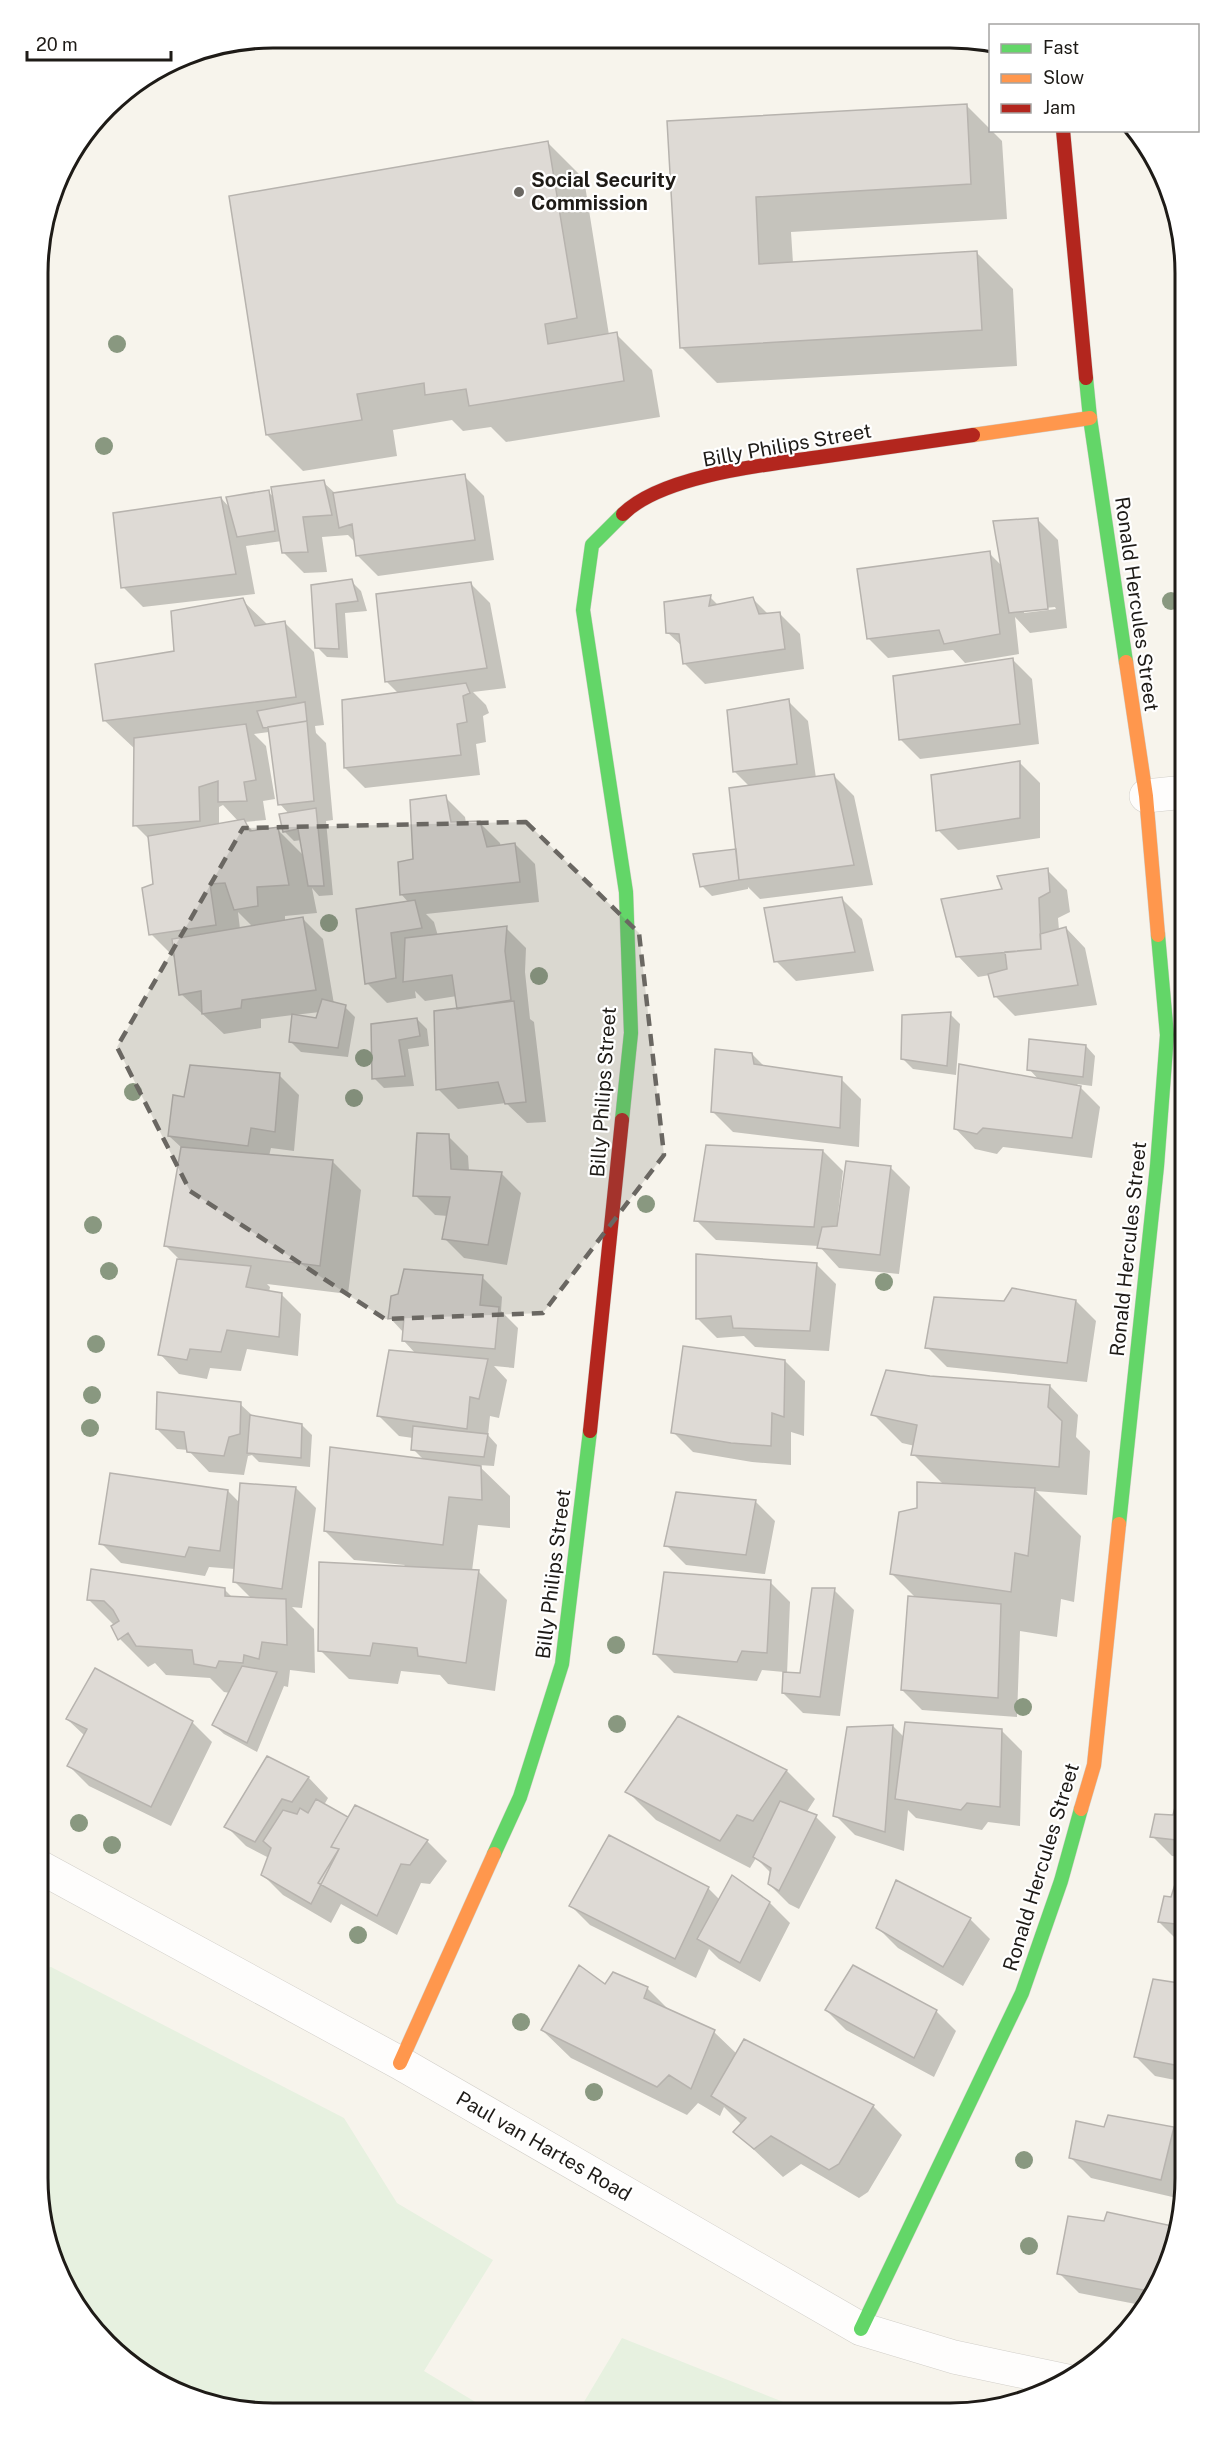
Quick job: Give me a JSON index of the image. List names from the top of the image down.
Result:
{
  "streets": {
    "street": ["Billy Philips Street", "Ronald Hercules Street", "Paul van Hartes Road"]
  },
  "crossings": [
    ["Billy Philips Street", "Ronald Hercules Street"],
    ["Billy Philips Street", "Paul van Hartes Road"],
    ["Ronald Hercules Street", "Paul van Hartes Road"]
  ],
  "places": ["Social Security Commission"],
  "legend": ["Fast", "Slow", "Jam"],
  "scale_bar": "20 m"
}
